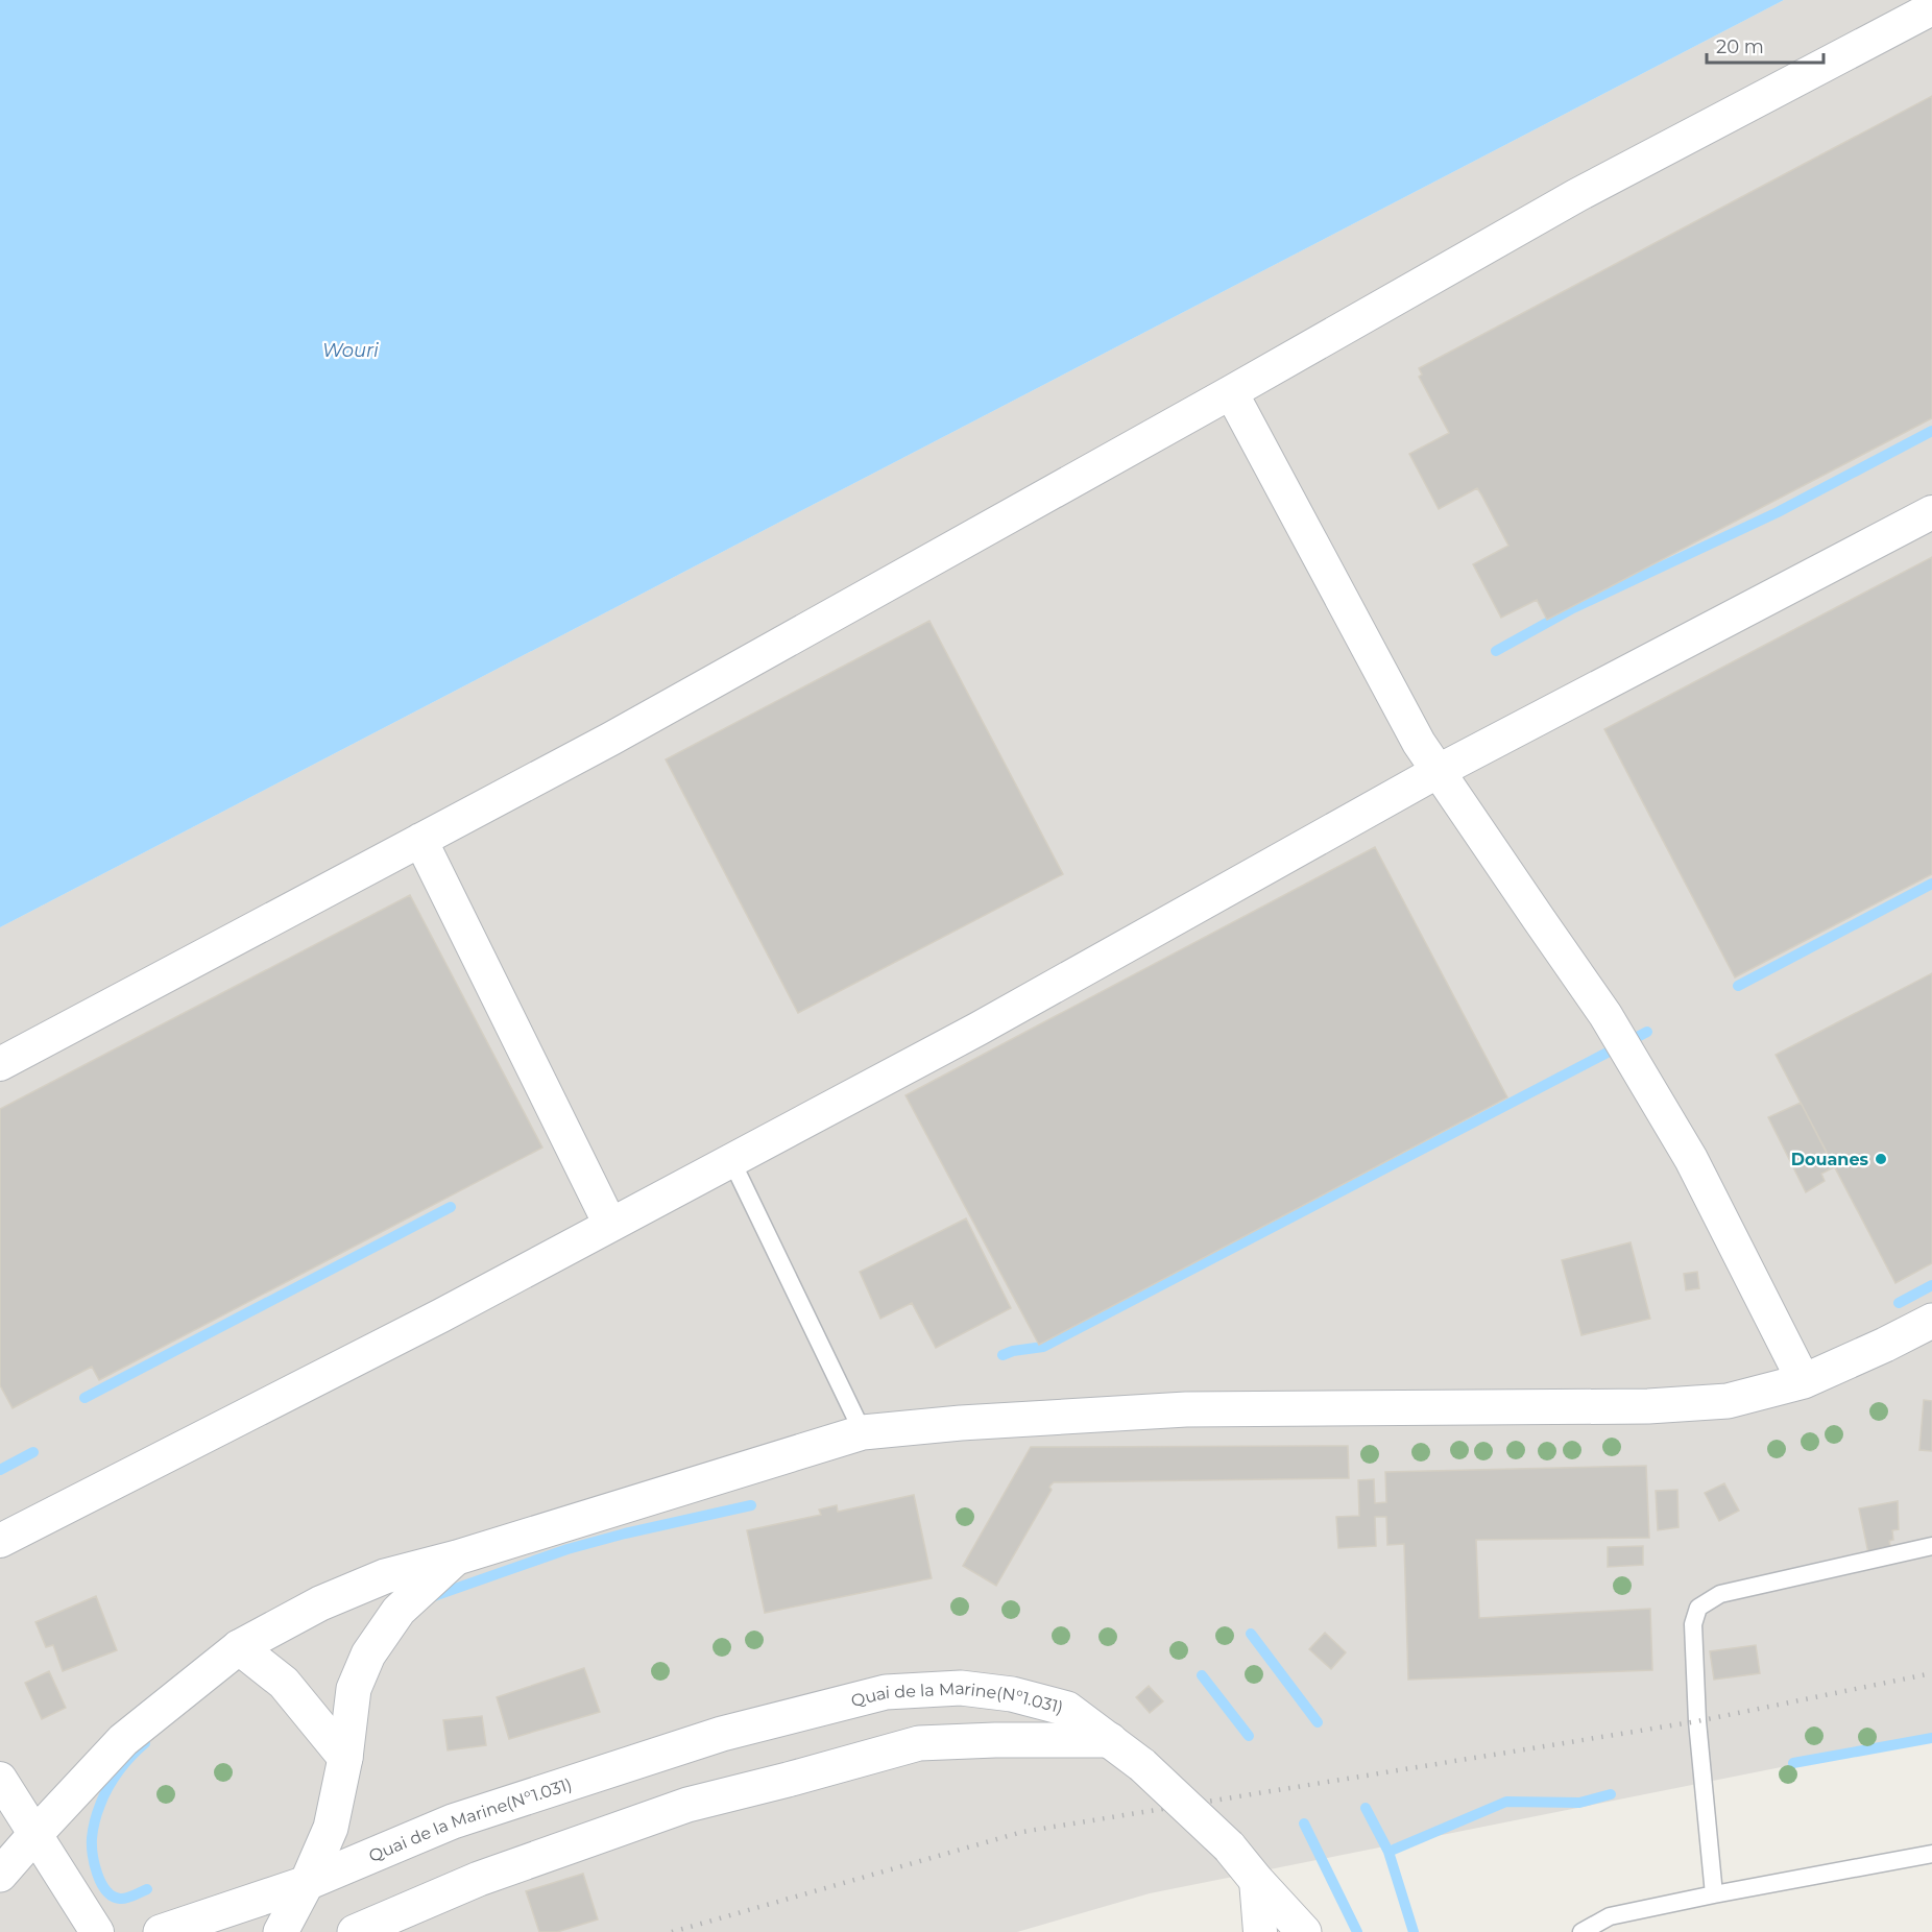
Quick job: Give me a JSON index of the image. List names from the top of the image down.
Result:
{
  "streets": {
    "street": ["Quai de la Marine(N°1.031)"]
  },
  "water": ["Wouri"],
  "places": ["Douanes"],
  "scale_bar": "20 m"
}
